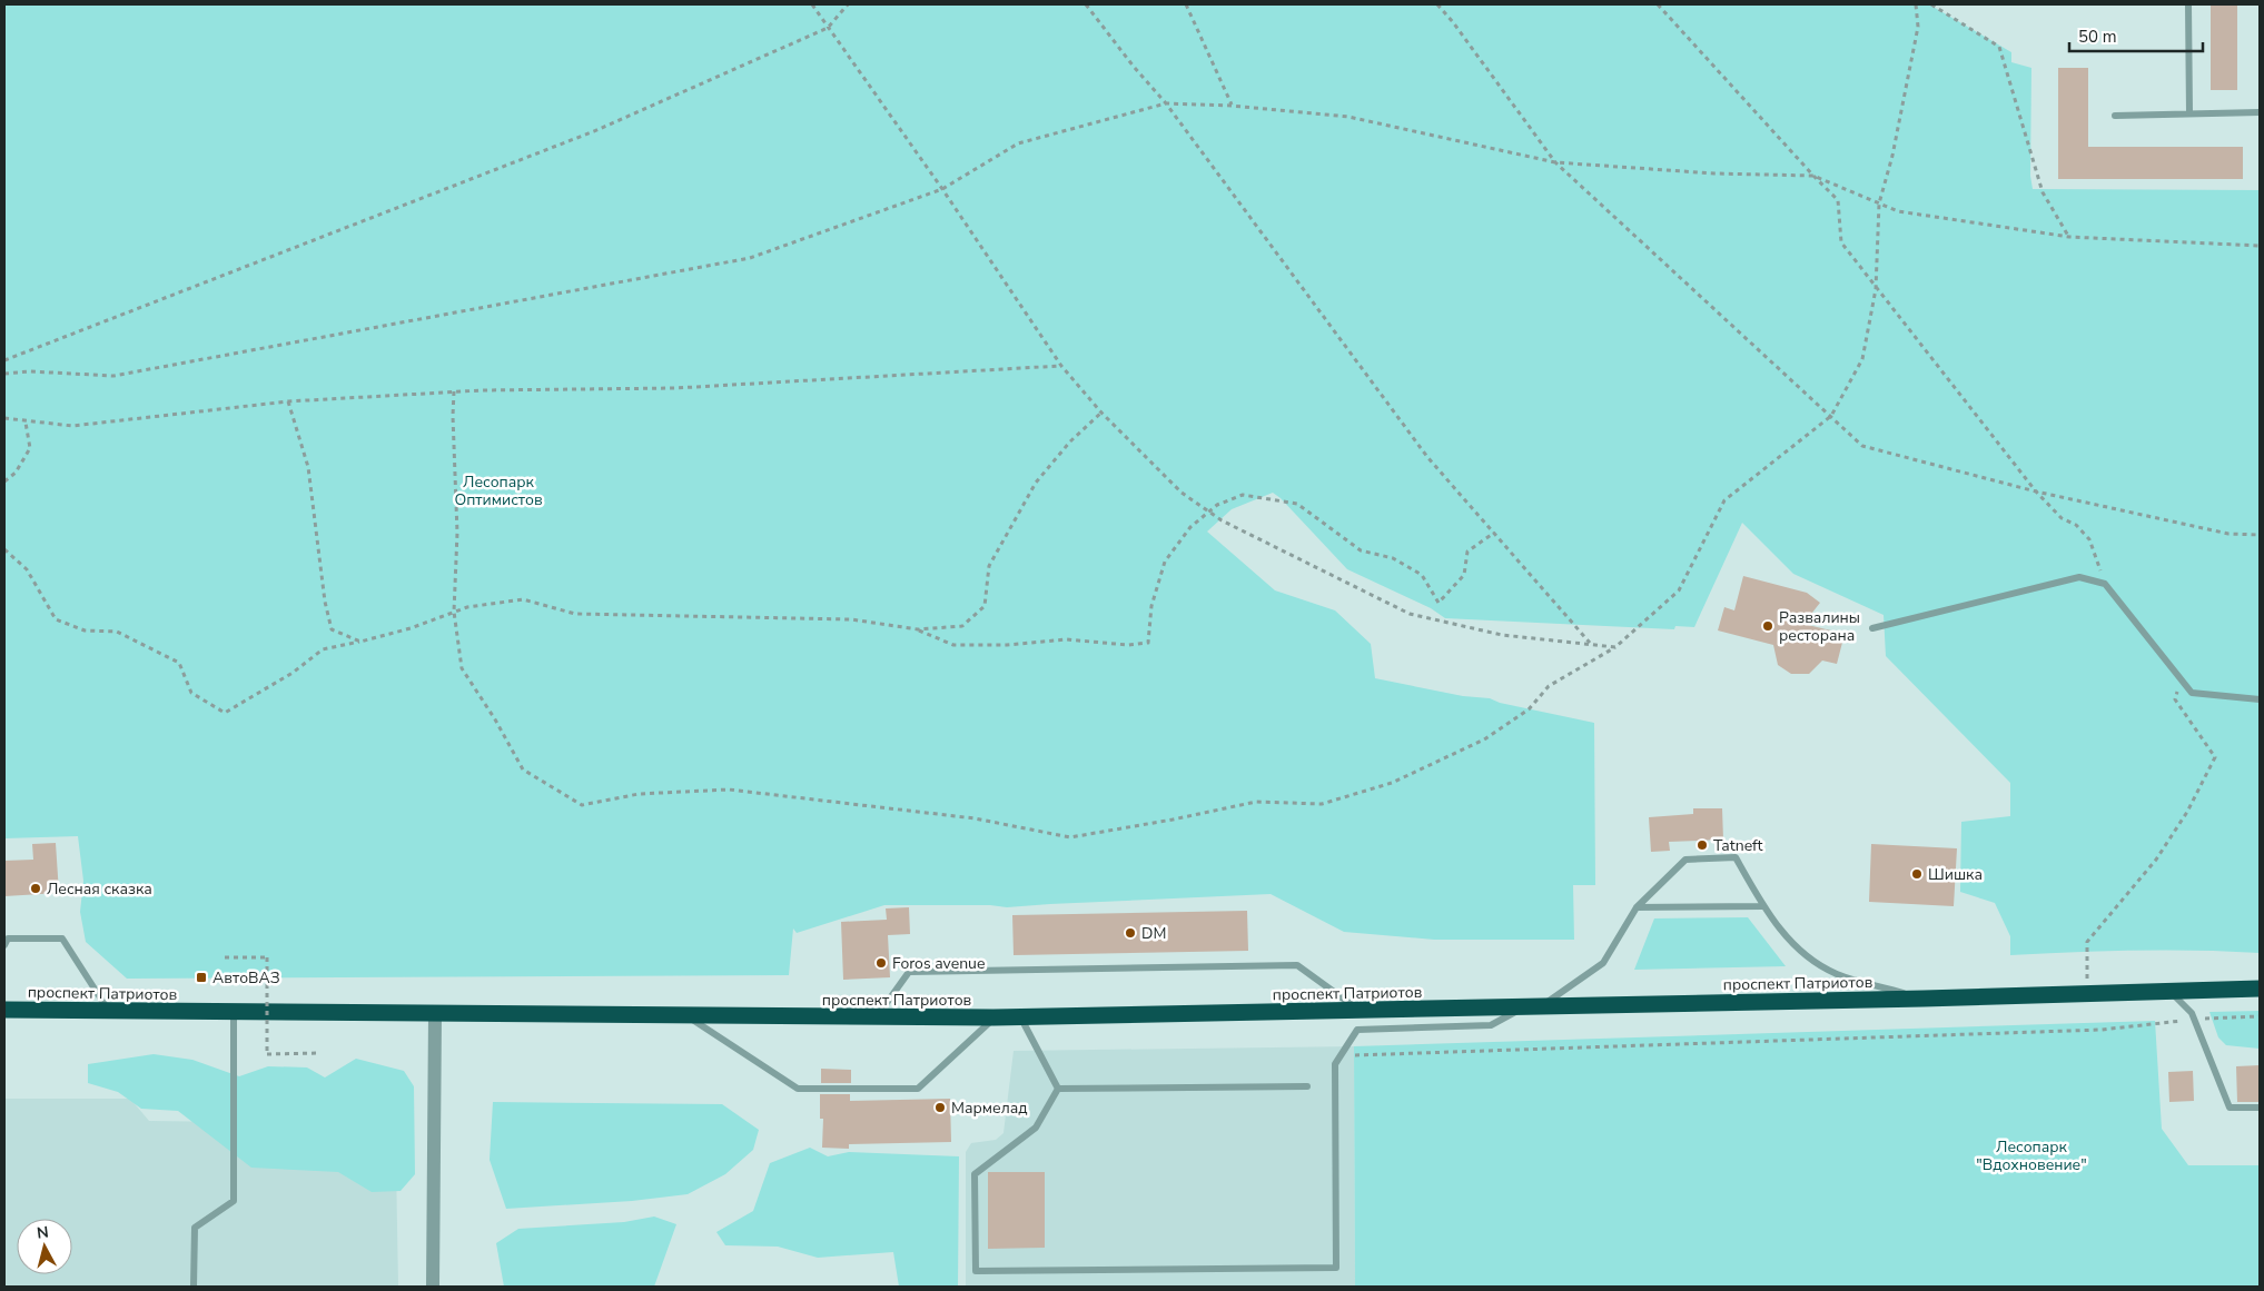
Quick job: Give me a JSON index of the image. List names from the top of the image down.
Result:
{
  "streets": {
    "highway": ["проспект Патриотов"]
  },
  "parks": ["Лесопарк Оптимистов", "Лесопарк \"Вдохновение\""],
  "places": {
    "other": [
      "Развалины ресторана",
      "Tatneft",
      "Шишка",
      "Лесная сказка",
      "DM",
      "Foros avenue",
      "Мармелад"
    ],
    "transit": ["АвтоВАЗ"]
  },
  "scale_bar": "50 m",
  "north": "top"
}
